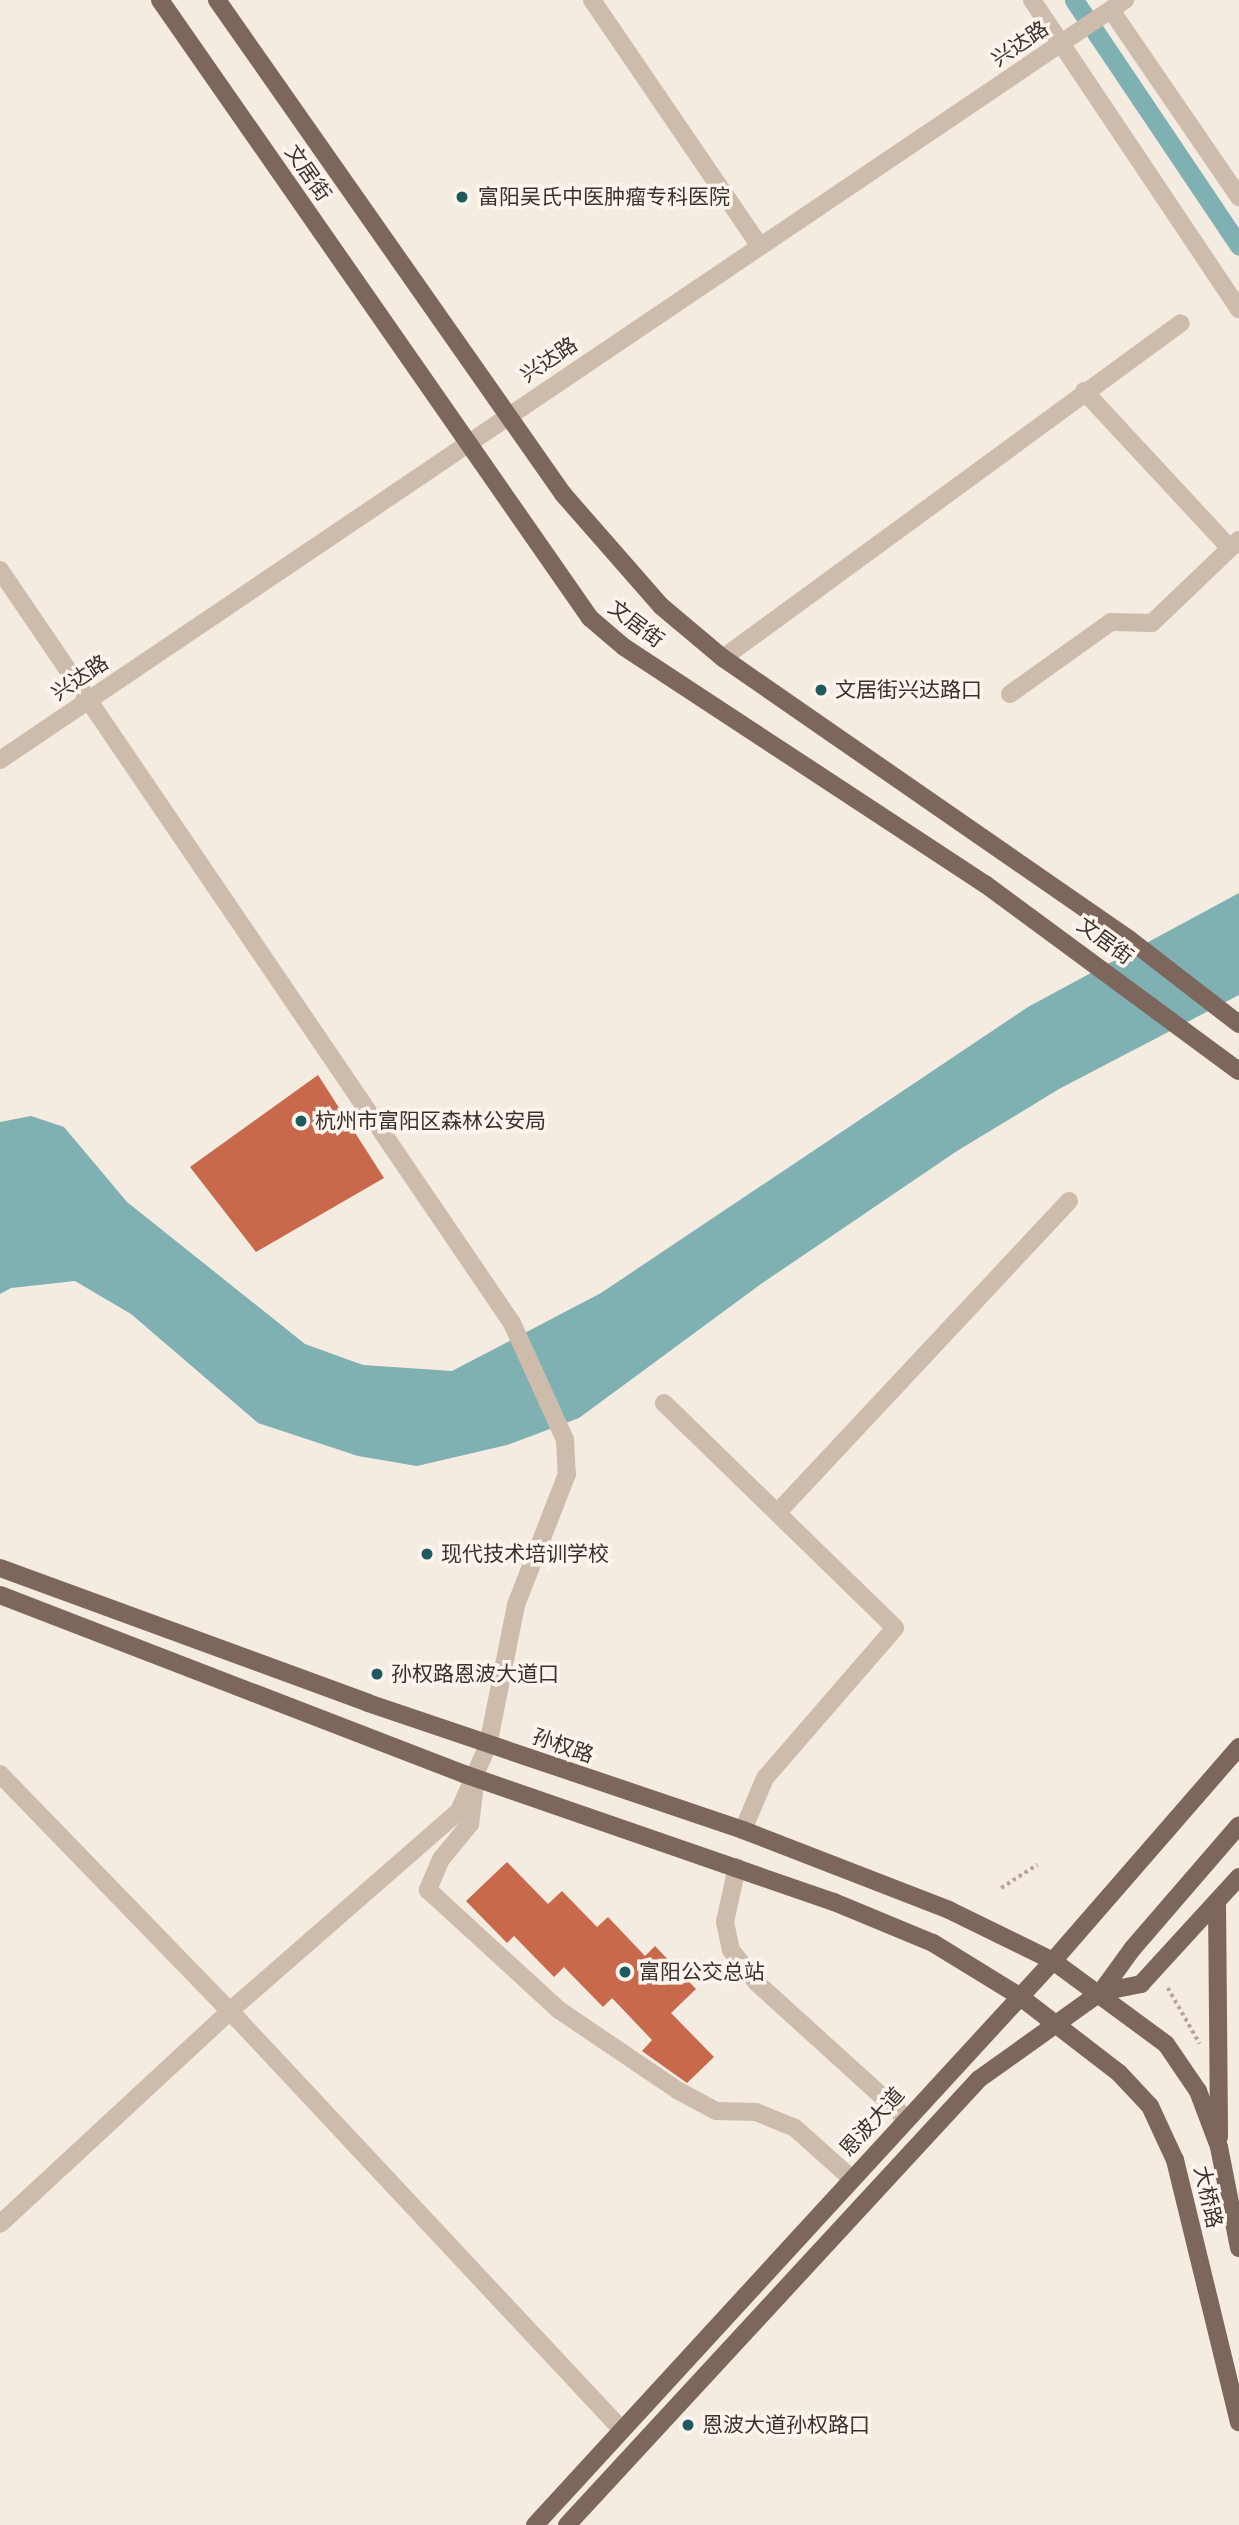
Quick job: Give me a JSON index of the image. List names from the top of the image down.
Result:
{
  "streets": {
    "main road": [
      "文居街",
      "孙权路",
      "恩波大道",
      "大桥路"
    ],
    "street": ["兴达路"]
  },
  "crossings": [
    ["兴达路", "文居街"],
    ["孙权路", "恩波大道"],
    ["孙权路", "大桥路"]
  ],
  "places": [
    "富阳吴氏中医肿瘤专科医院",
    "文居街兴达路口",
    "杭州市富阳区森林公安局",
    "现代技术培训学校",
    "孙权路恩波大道口",
    "富阳公交总站",
    "恩波大道孙权路口"
  ]
}
